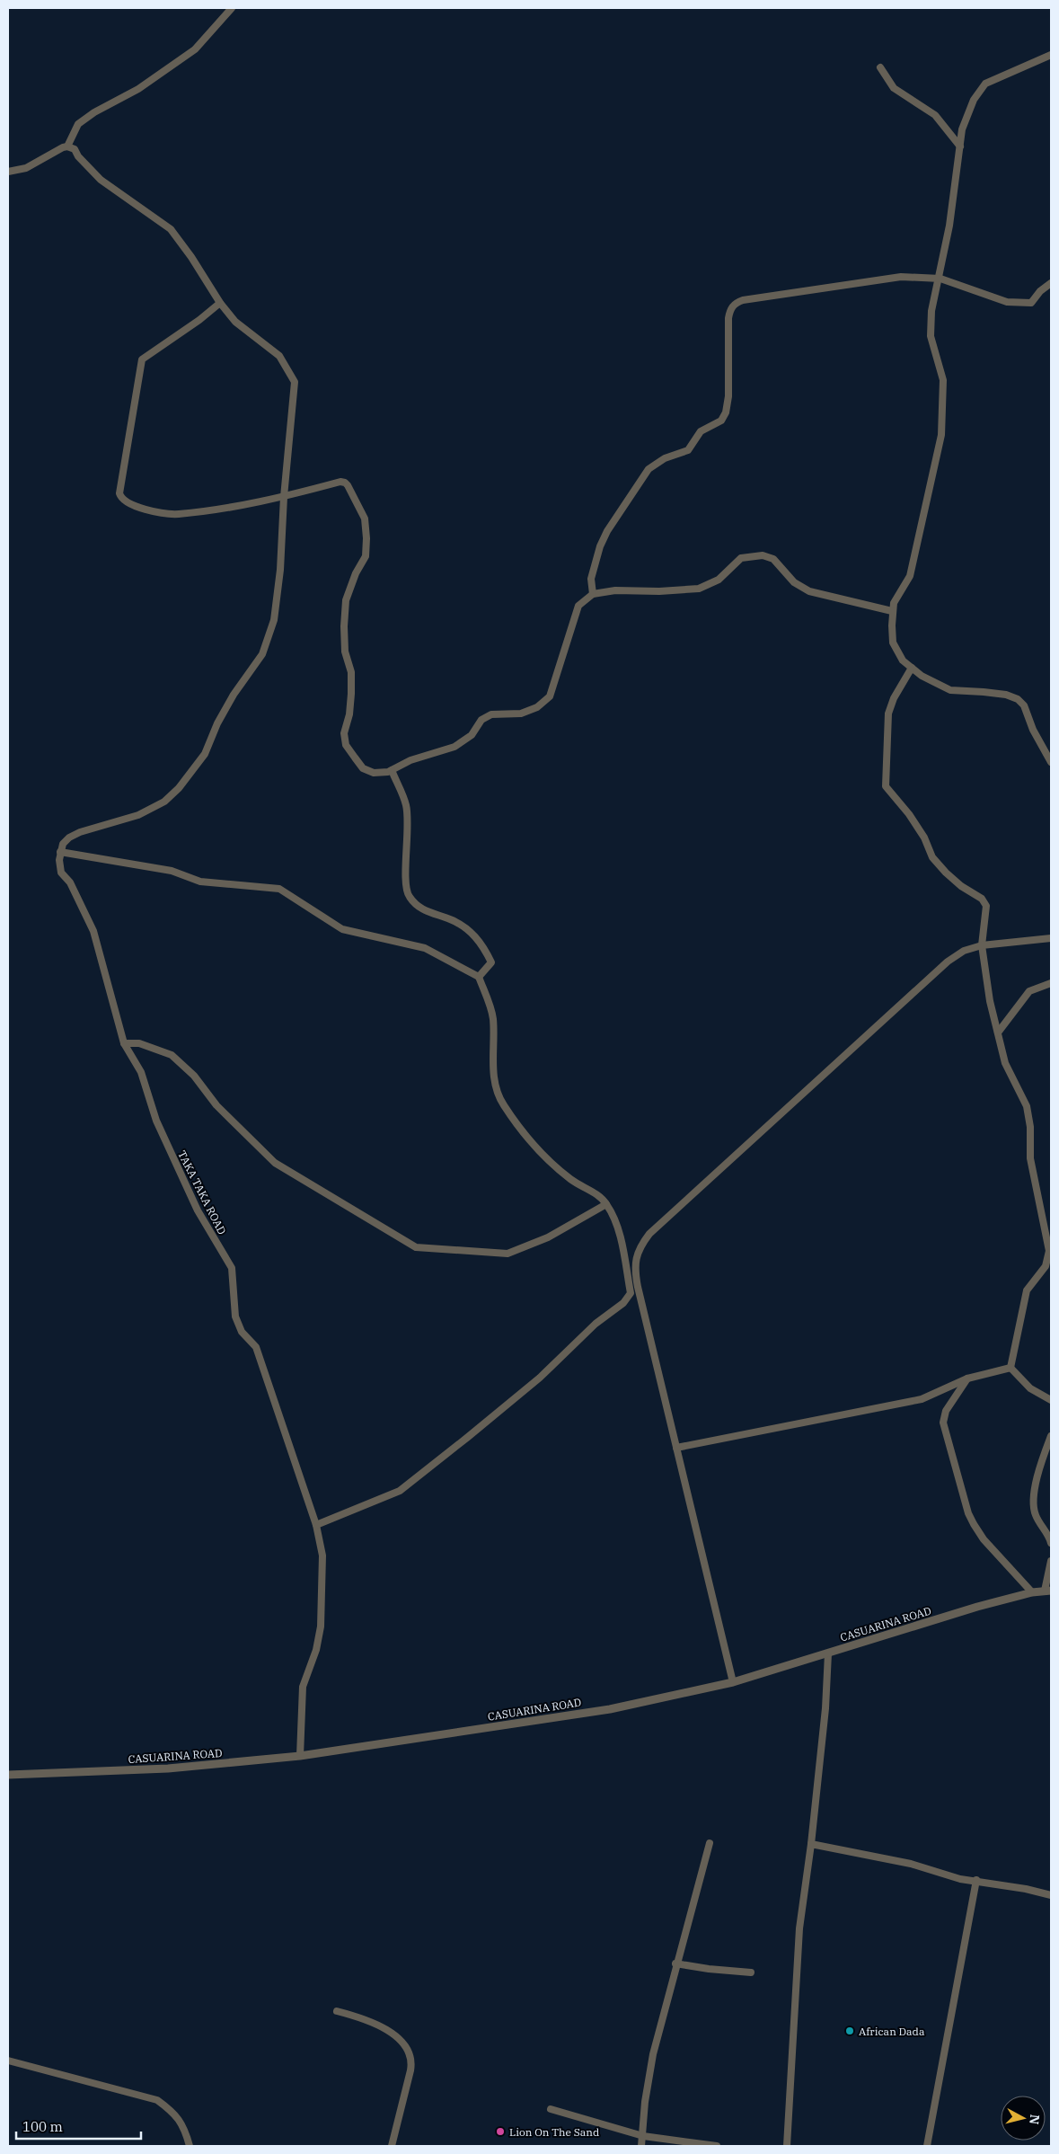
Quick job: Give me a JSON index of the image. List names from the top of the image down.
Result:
{
  "streets": {
    "street": ["TAKA TAKA ROAD", "CASUARINA ROAD"]
  },
  "crossings": [
    ["TAKA TAKA ROAD", "CASUARINA ROAD"]
  ],
  "places": ["African Dada", "Lion On The Sand"],
  "scale_bar": "100 m",
  "north": "right"
}
